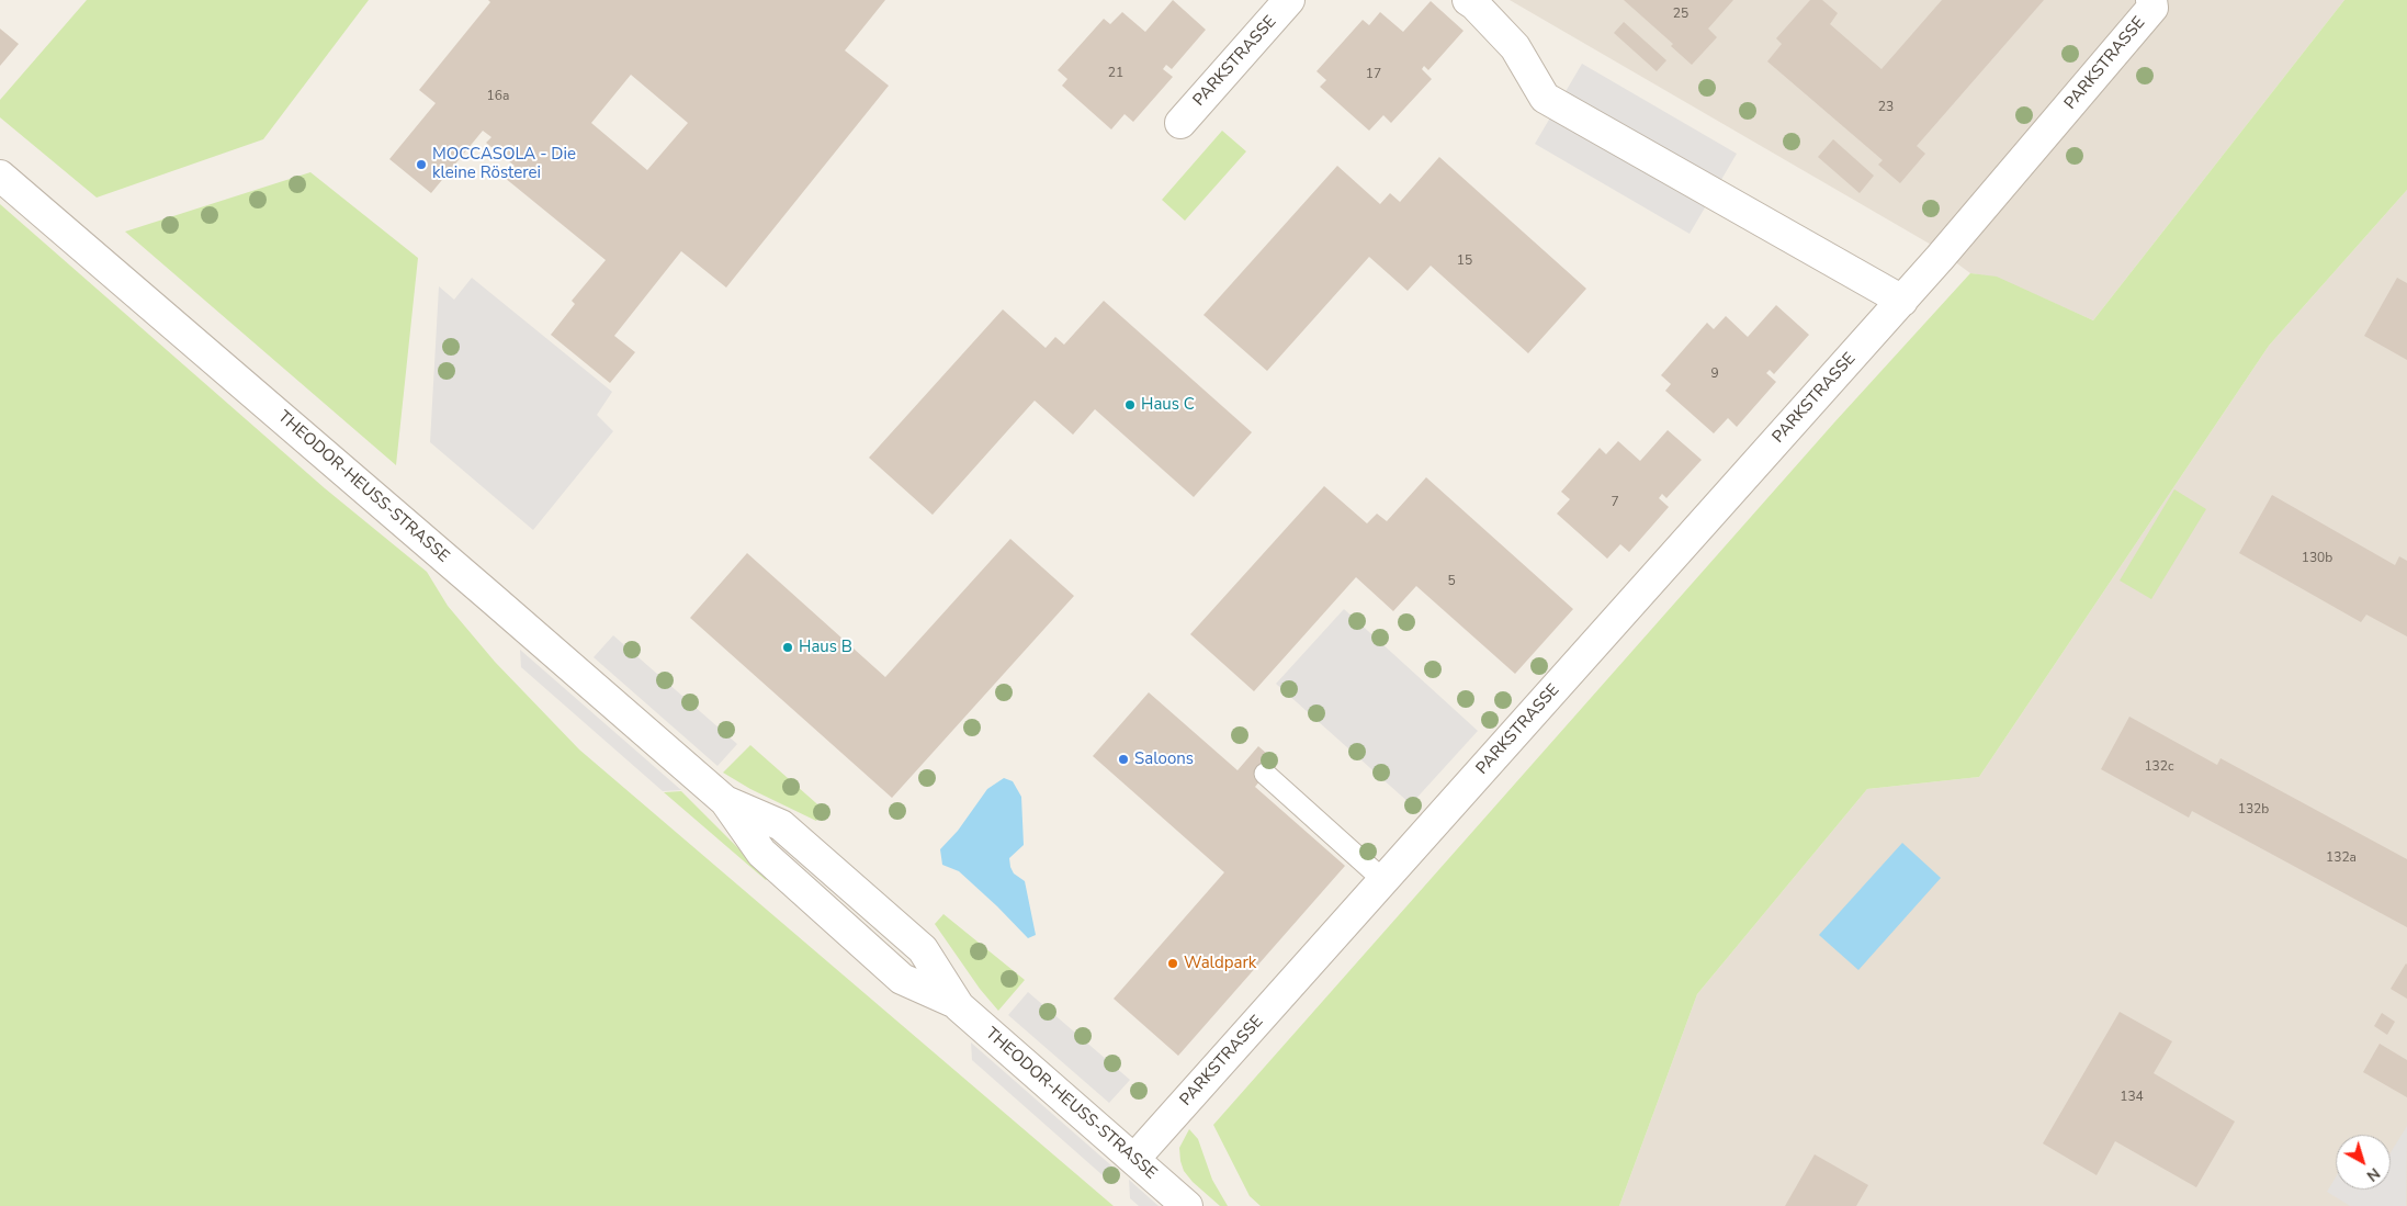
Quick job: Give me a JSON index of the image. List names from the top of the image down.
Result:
{
  "streets": {
    "street": ["PARKSTRASSE", "THEODOR-HEUSS-STRASSE"]
  },
  "crossings": [
    ["PARKSTRASSE", "THEODOR-HEUSS-STRASSE"]
  ],
  "places": [
    "MOCCASOLA - Die kleine Rösterei",
    "Haus C",
    "Haus B",
    "Saloons",
    "Waldpark"
  ],
  "house_numbers": [
    "25",
    "21",
    "17",
    "16a",
    "23",
    "15",
    "9",
    "7",
    "130b",
    "5",
    "132c",
    "132b",
    "132a",
    "134"
  ],
  "north": "bottom right"
}
